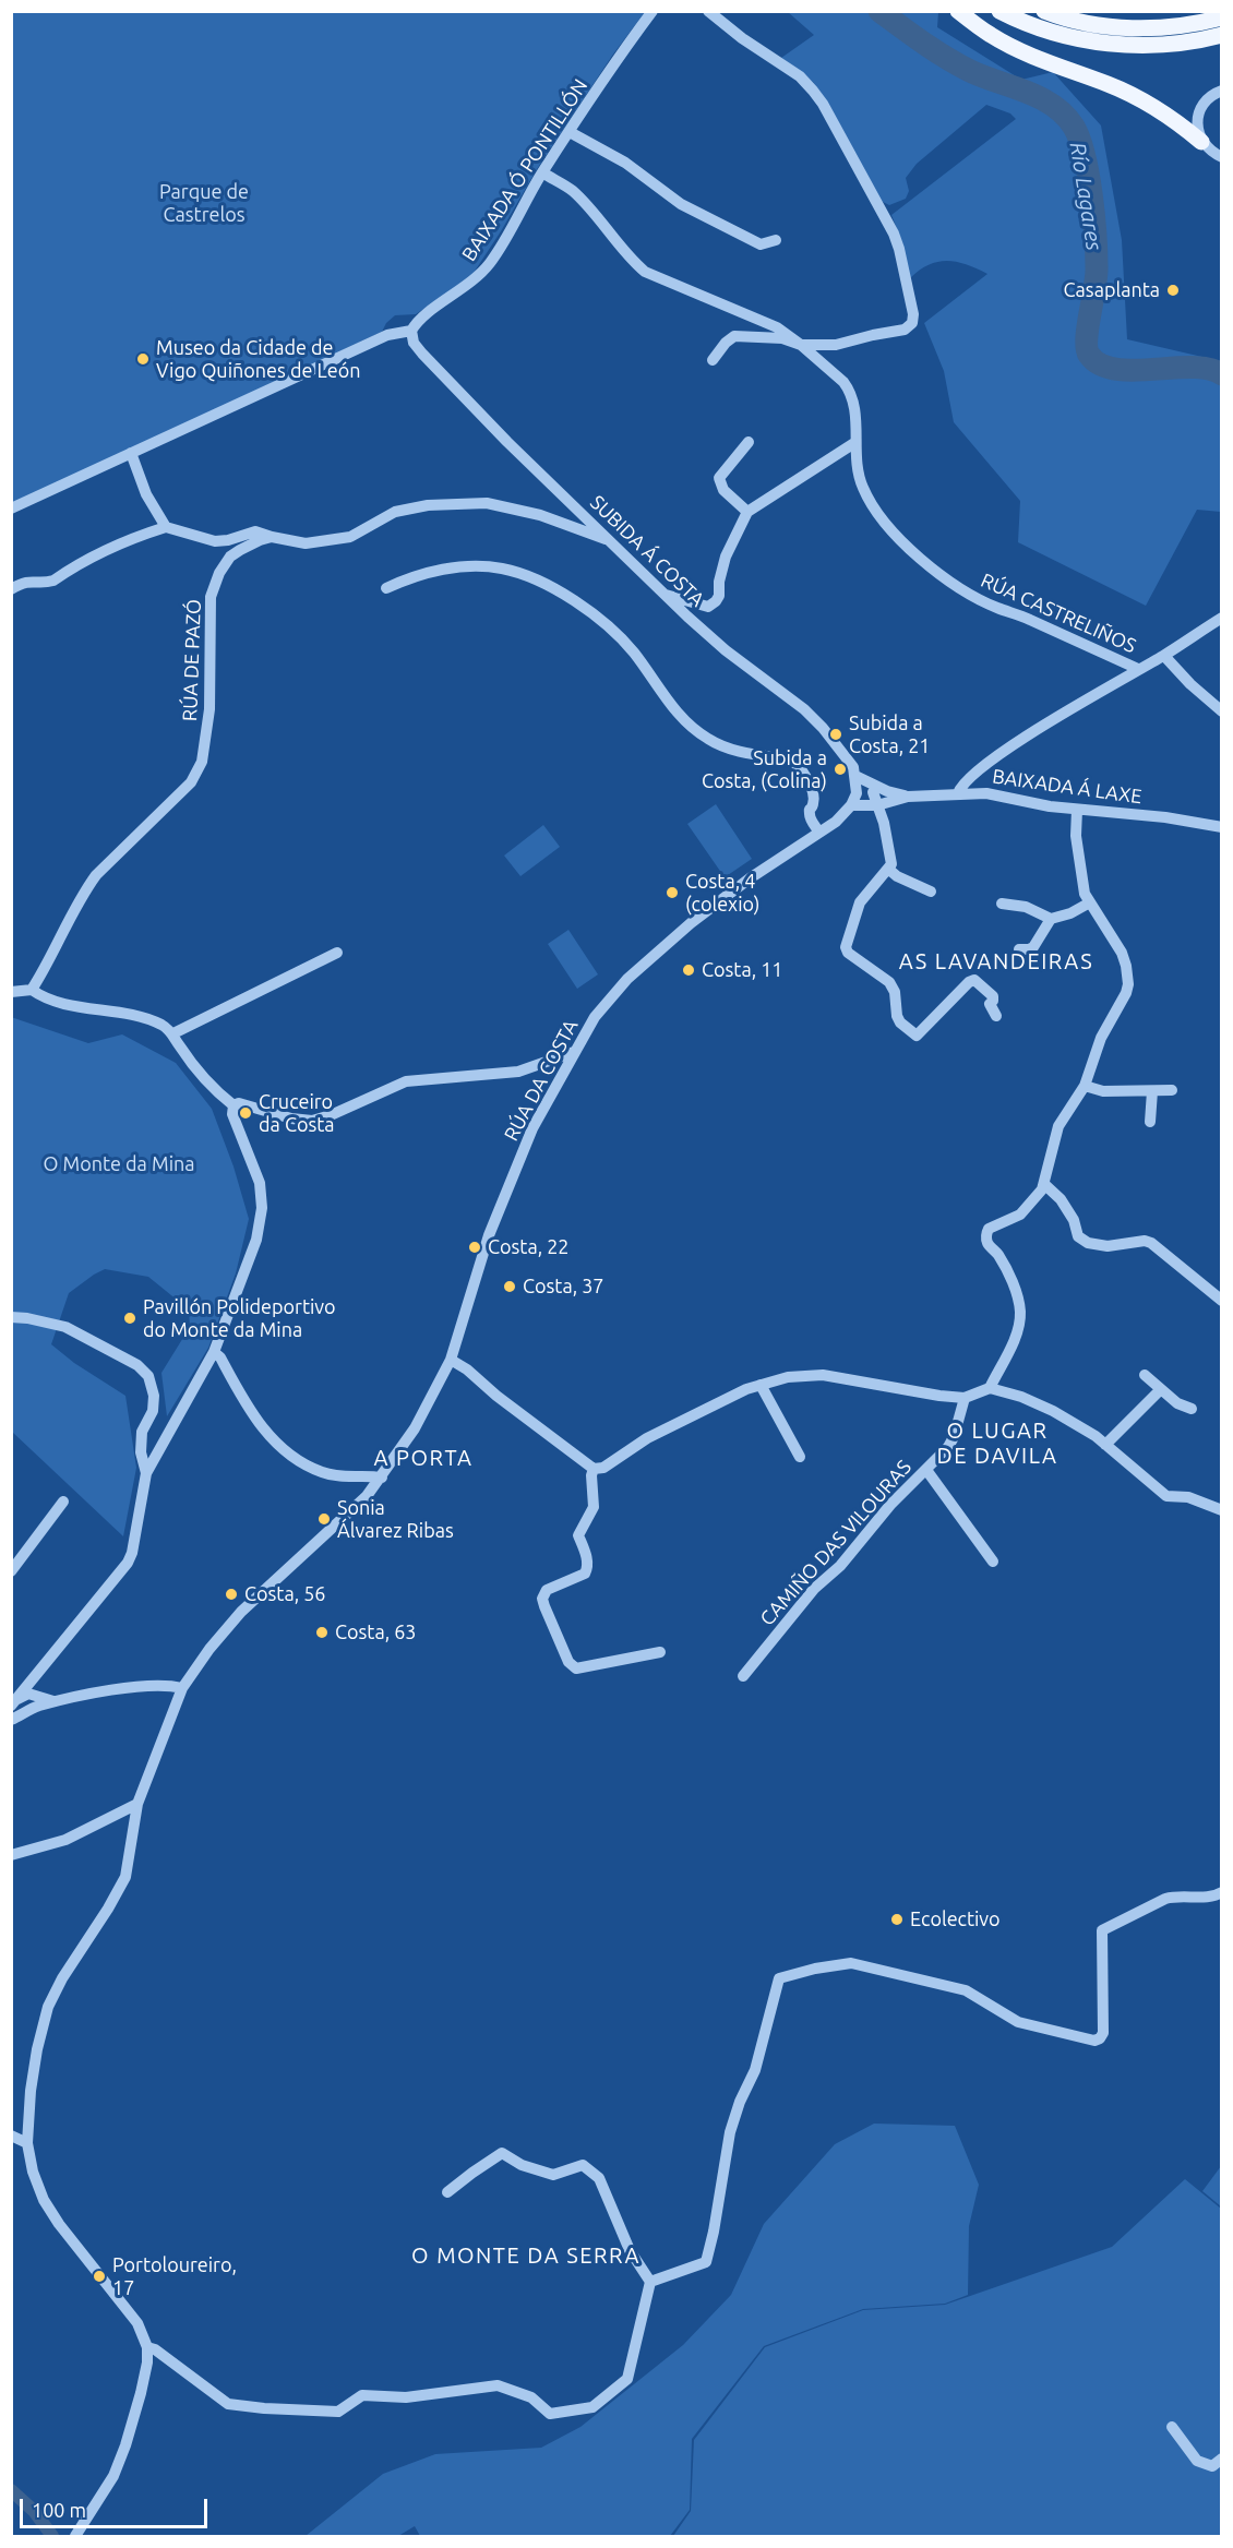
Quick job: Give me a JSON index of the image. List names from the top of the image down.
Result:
{
  "streets": {
    "street": [
      "BAIXADA Ó PONTILLÓN",
      "SUBIDA Á COSTA",
      "RÚA CASTRELIÑOS",
      "RÚA DE PAZÓ",
      "BAIXADA Á LAXE",
      "RÚA DA COSTA",
      "CAMIÑO DAS VILOURAS"
    ]
  },
  "crossings": [
    ["BAIXADA Ó PONTILLÓN", "SUBIDA Á COSTA"],
    ["BAIXADA Ó PONTILLÓN", "RÚA CASTRELIÑOS"],
    ["SUBIDA Á COSTA", "BAIXADA Á LAXE"],
    ["SUBIDA Á COSTA", "RÚA DA COSTA"],
    ["BAIXADA Á LAXE", "RÚA DA COSTA"]
  ],
  "districts": [
    "AS LAVANDEIRAS",
    "O LUGAR DE DAVILA",
    "A PORTA",
    "O MONTE DA SERRA"
  ],
  "water": ["Río Lagares"],
  "parks": ["Parque de Castrelos", "O Monte da Mina"],
  "places": [
    "Casaplanta",
    "Museo da Cidade de Vigo Quiñones de León",
    "Subida a Costa, 21",
    "Subida a Costa, (Colina)",
    "Costa, 4 (colexio)",
    "Costa, 11",
    "Cruceiro da Costa",
    "Costa, 22",
    "Costa, 37",
    "Pavillón Polideportivo do Monte da Mina",
    "Sonia Álvarez Ribas",
    "Costa, 56",
    "Costa, 63",
    "Ecolectivo",
    "Portoloureiro, 17"
  ],
  "scale_bar": "100 m"
}
